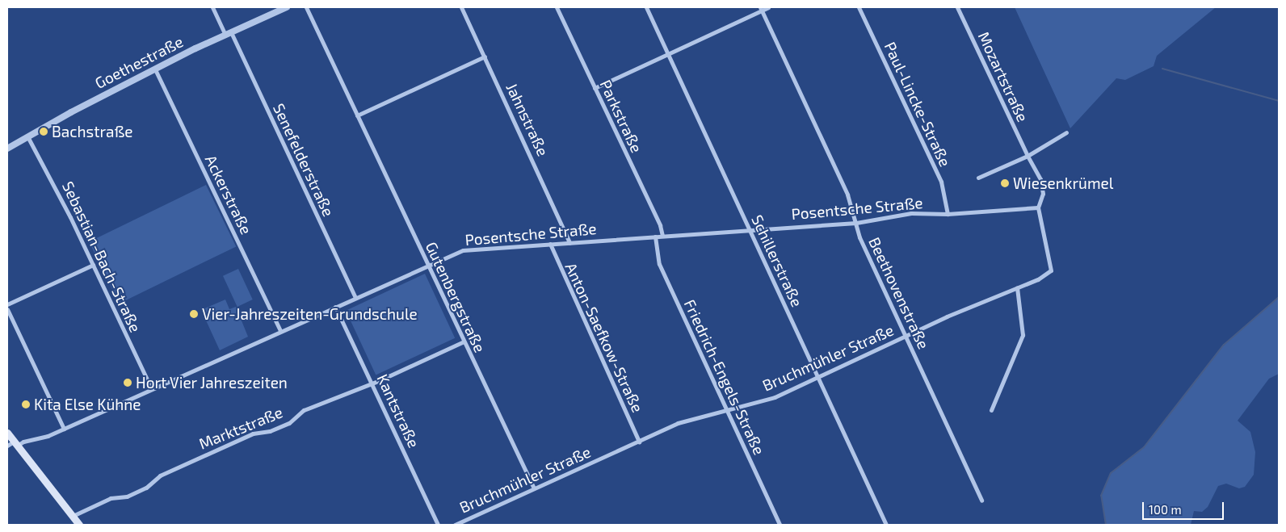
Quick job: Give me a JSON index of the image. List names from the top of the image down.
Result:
{
  "streets": {
    "street": [
      "Goethestraße",
      "Mozartstraße",
      "Paul-Lincke-Straße",
      "Parkstraße",
      "Jahnstraße",
      "Senefelderstraße",
      "Ackerstraße",
      "Posentsche Straße",
      "Sebastian-Bach-Straße",
      "Schillerstraße",
      "Beethovenstraße",
      "Gutenbergstraße",
      "Anton-Saefkow-Straße",
      "Bruchmühler Straße",
      "Friedrich-Engels-Straße",
      "Kantstraße",
      "Marktstraße"
    ]
  },
  "crossings": [
    ["Goethestraße", "Senefelderstraße"],
    ["Goethestraße", "Ackerstraße"],
    ["Goethestraße", "Sebastian-Bach-Straße"],
    ["Mozartstraße", "Bruchmühler Straße"],
    ["Paul-Lincke-Straße", "Posentsche Straße"],
    ["Parkstraße", "Posentsche Straße"],
    ["Jahnstraße", "Posentsche Straße"],
    ["Senefelderstraße", "Posentsche Straße"],
    ["Ackerstraße", "Posentsche Straße"],
    ["Posentsche Straße", "Sebastian-Bach-Straße"],
    ["Posentsche Straße", "Schillerstraße"],
    ["Posentsche Straße", "Beethovenstraße"],
    ["Posentsche Straße", "Gutenbergstraße"],
    ["Posentsche Straße", "Anton-Saefkow-Straße"],
    ["Posentsche Straße", "Bruchmühler Straße"],
    ["Posentsche Straße", "Friedrich-Engels-Straße"],
    ["Posentsche Straße", "Kantstraße"],
    ["Schillerstraße", "Bruchmühler Straße"],
    ["Beethovenstraße", "Bruchmühler Straße"],
    ["Gutenbergstraße", "Bruchmühler Straße"],
    ["Gutenbergstraße", "Marktstraße"],
    ["Anton-Saefkow-Straße", "Bruchmühler Straße"],
    ["Bruchmühler Straße", "Friedrich-Engels-Straße"],
    ["Kantstraße", "Marktstraße"]
  ],
  "places": [
    "Bachstraße",
    "Wiesenkrümel",
    "Vier-Jahreszeiten-Grundschule",
    "Hort Vier Jahreszeiten",
    "Kita Else Kühne"
  ],
  "scale_bar": "100 m"
}
